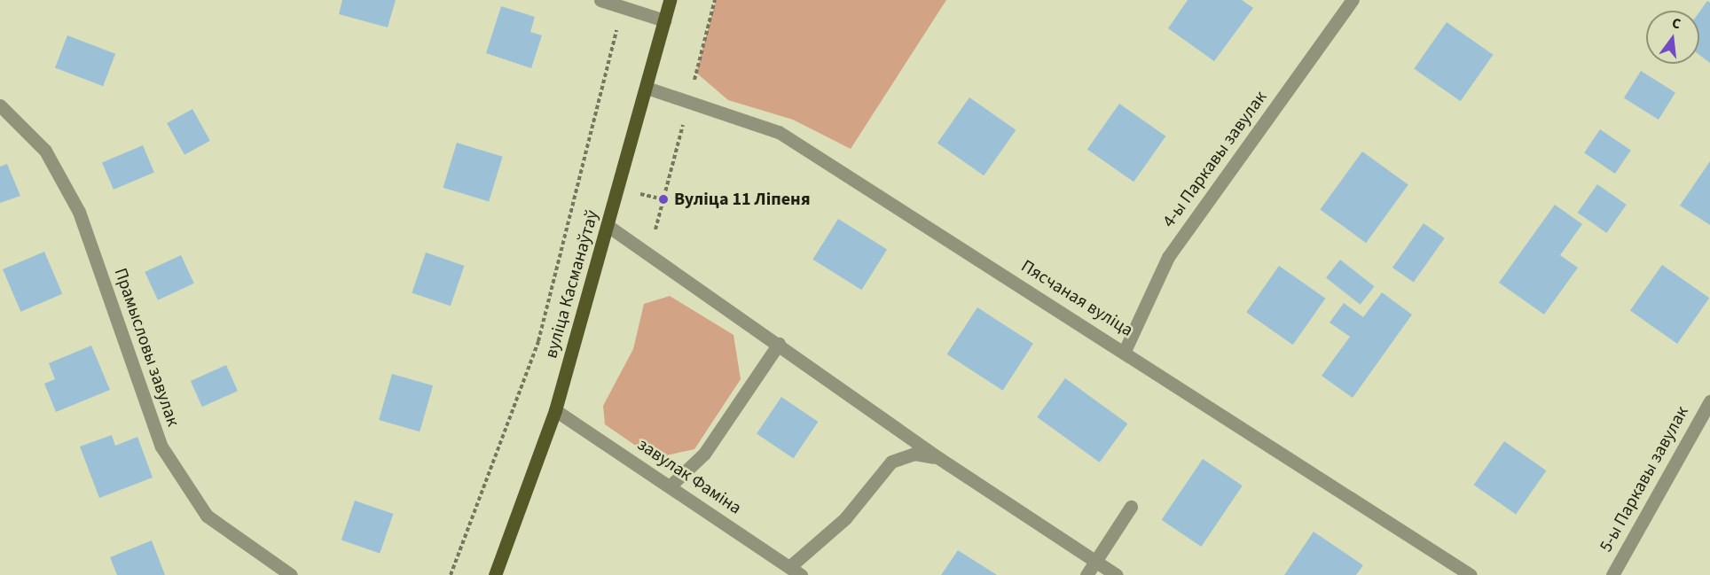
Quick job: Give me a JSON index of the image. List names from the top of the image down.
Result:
{
  "streets": {
    "main road": ["вуліца Касманаўтаў"],
    "street": [
      "4-ы Паркавы завулак",
      "Пясчаная вуліца",
      "Прамысловы завулак",
      "завулак Фаміна",
      "5-ы Паркавы завулак"
    ]
  },
  "crossings": [
    ["4-ы Паркавы завулак", "Пясчаная вуліца"],
    ["вуліца Касманаўтаў", "Пясчаная вуліца"],
    ["вуліца Касманаўтаў", "завулак Фаміна"]
  ],
  "places": ["Вуліца 11 Ліпеня"],
  "north": "top"
}
